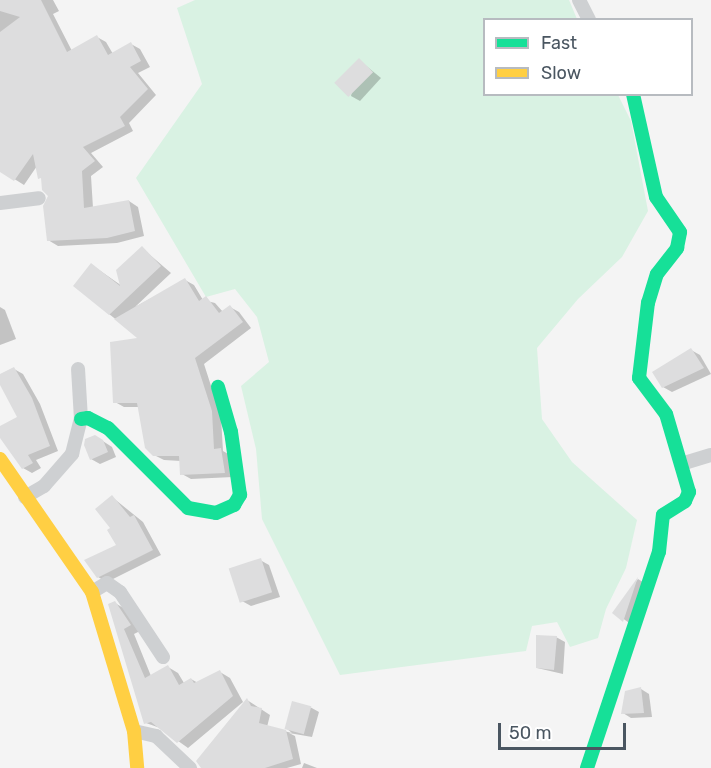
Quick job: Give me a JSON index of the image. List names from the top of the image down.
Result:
{
  "legend": ["Fast", "Slow"],
  "scale_bar": "50 m"
}
